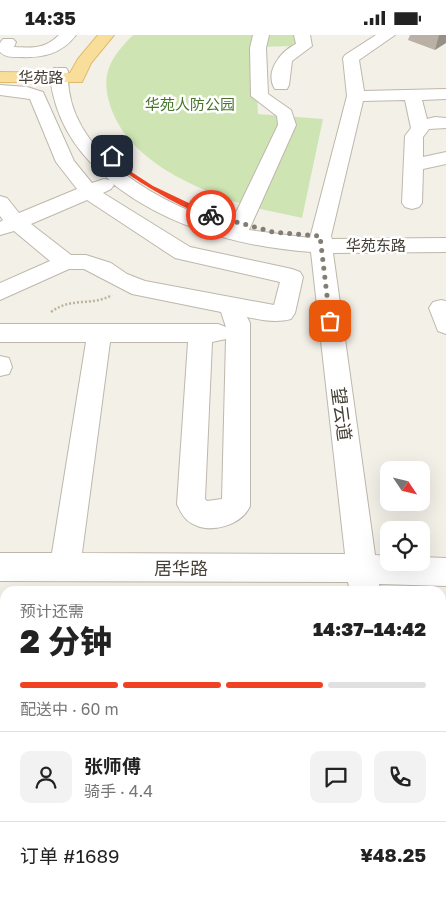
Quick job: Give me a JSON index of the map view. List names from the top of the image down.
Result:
{
  "streets": {
    "main road": ["华苑路"],
    "street": ["华苑东路", "望云道", "居华路"]
  },
  "crossings": [
    ["华苑路", "华苑东路"],
    ["华苑东路", "望云道"],
    ["望云道", "居华路"]
  ],
  "parks": ["华苑人防公园"],
  "north": "bottom right",
  "page": {
    "status": "14:35",
    "heading": ["2 分钟", "预计还需", "14:37–14:42"],
    "panel": [
      "张师傅",
      "骑手 · 4.4",
      "订单 #1689",
      "¥48.25"
    ],
    "bar": "配送中 · 60 m"
  }
}
